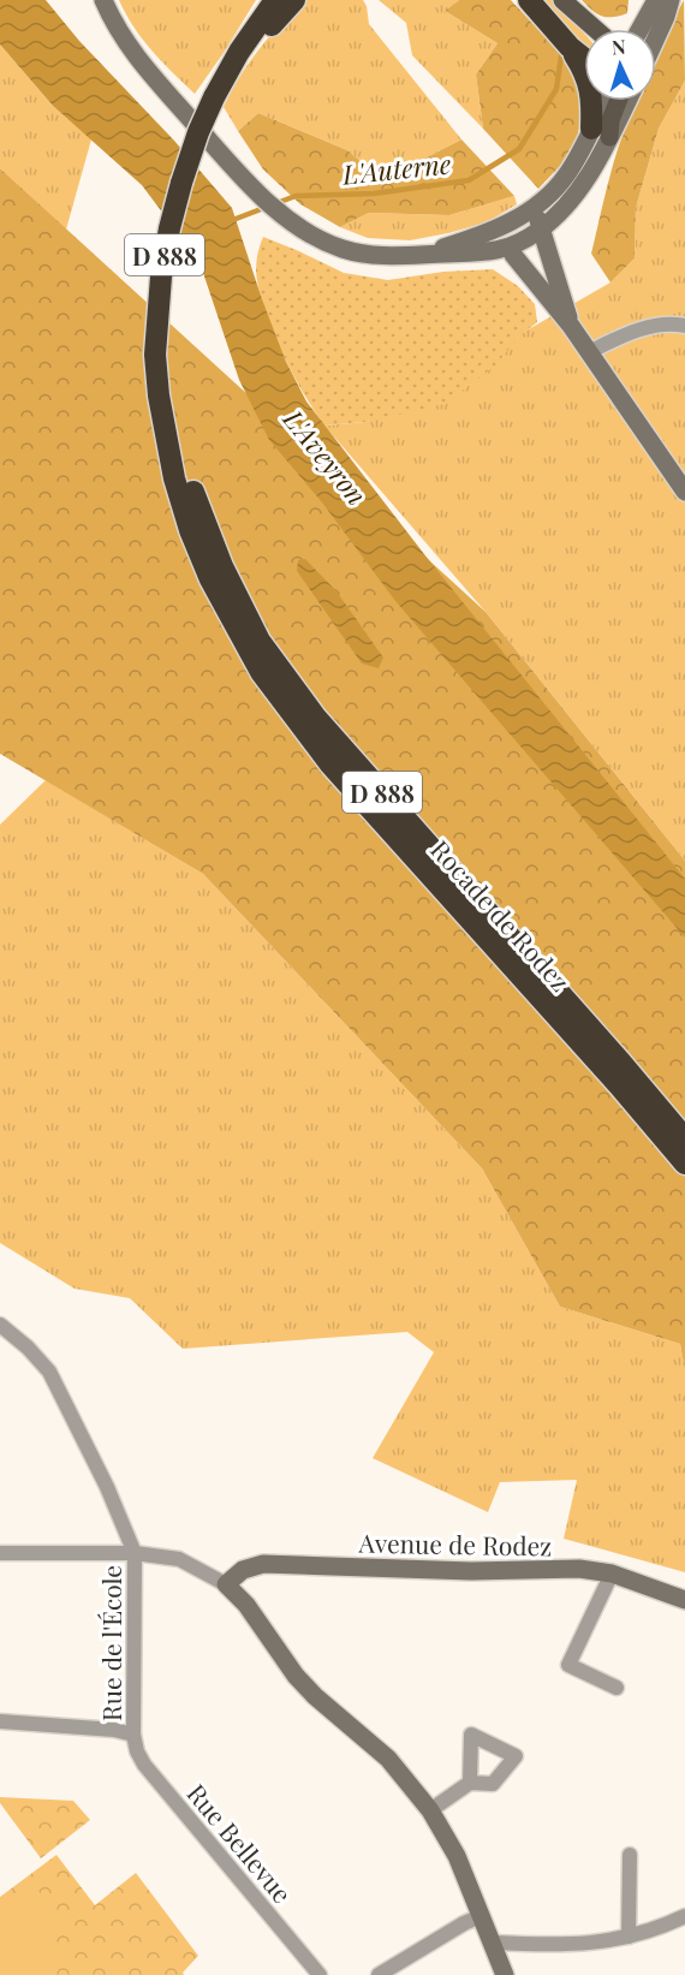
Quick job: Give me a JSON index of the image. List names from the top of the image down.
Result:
{
  "streets": {
    "highway": ["D 888", "Rocade de Rodez"],
    "street": ["Avenue de Rodez", "Rue de l'École", "Rue Bellevue"]
  },
  "crossings": [
    ["D 888", "Rocade de Rodez"],
    ["Rue de l'École", "Rue Bellevue"]
  ],
  "water": ["L'Auterne", "L'Aveyron"],
  "north": "top"
}
